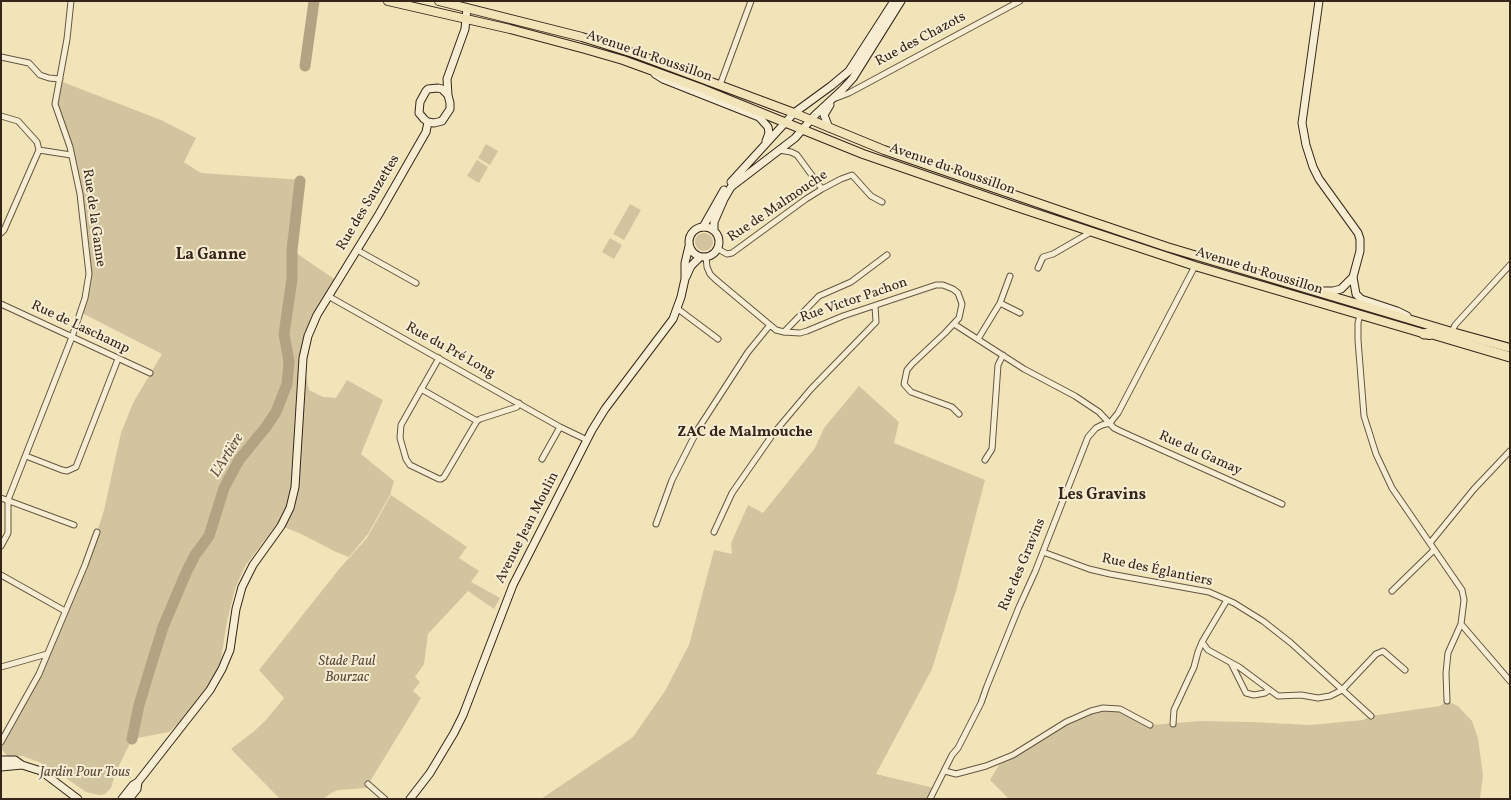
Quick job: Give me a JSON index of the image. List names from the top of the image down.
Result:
{
  "streets": {
    "main road": ["Avenue du Roussillon", "Rue des Sauzettes", "Avenue Jean Moulin"],
    "street": [
      "Rue des Chazots",
      "Rue de Malmouche",
      "Rue de la Ganne",
      "Rue Victor Pachon",
      "Rue de Laschamp",
      "Rue du Pré Long",
      "Rue du Gamay",
      "Rue des Gravins",
      "Rue des Églantiers"
    ]
  },
  "crossings": [
    ["Avenue du Roussillon", "Rue des Gravins"],
    ["Rue des Sauzettes", "Rue du Pré Long"],
    ["Rue de Malmouche", "Rue Victor Pachon"],
    ["Rue de Malmouche", "Avenue Jean Moulin"],
    ["Rue de la Ganne", "Rue de Laschamp"],
    ["Rue Victor Pachon", "Rue du Gamay"],
    ["Rue Victor Pachon", "Avenue Jean Moulin"],
    ["Rue du Pré Long", "Avenue Jean Moulin"],
    ["Rue du Gamay", "Rue des Gravins"],
    ["Rue des Gravins", "Rue des Églantiers"]
  ],
  "districts": ["La Ganne", "ZAC de Malmouche", "Les Gravins"],
  "water": ["L'Artière"],
  "parks": ["Stade Paul Bourzac", "Jardin Pour Tous"]
}
